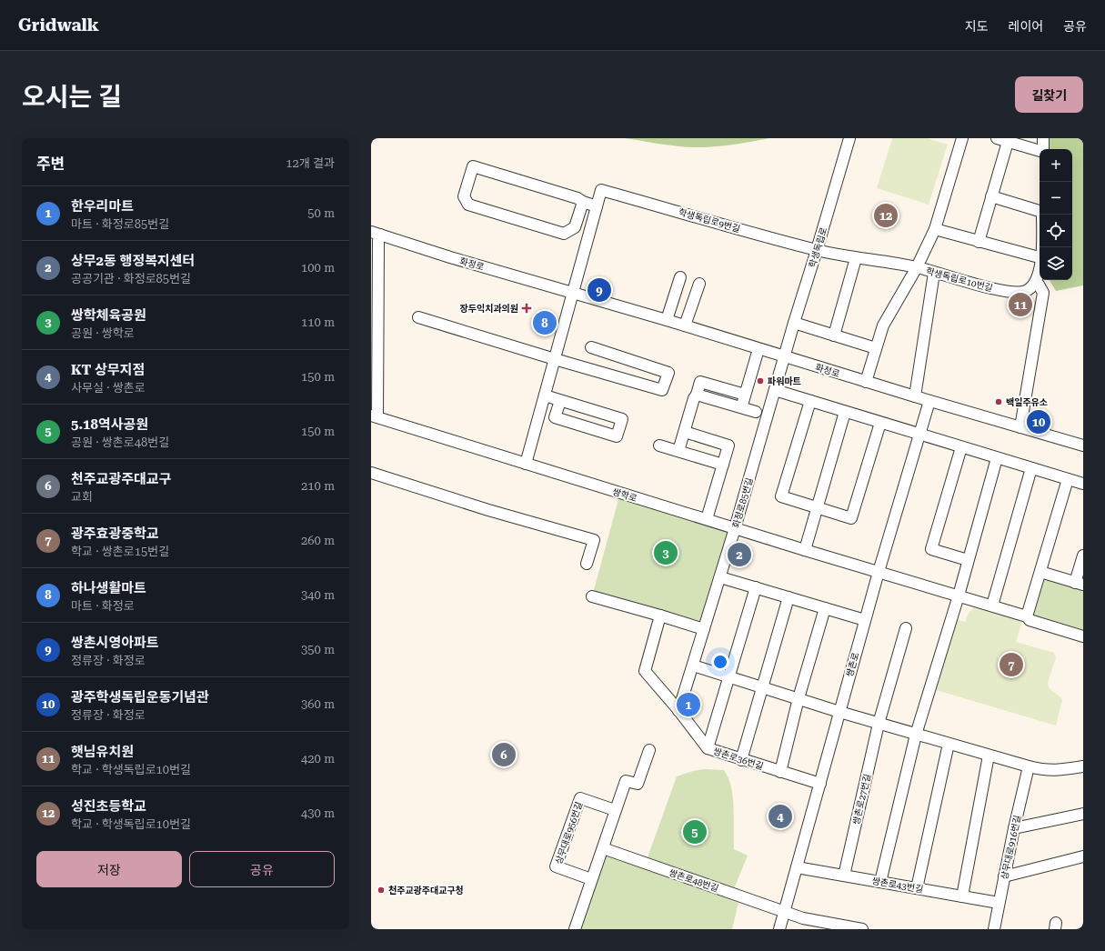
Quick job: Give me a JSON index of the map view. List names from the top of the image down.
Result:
{
  "streets": {
    "street": [
      "학생독립로9번길",
      "학생독립로",
      "화정로",
      "학생독립로10번길",
      "쌍학로",
      "화정로85번길",
      "쌍촌로",
      "쌍촌로36번길",
      "쌍촌로27번길",
      "상무대로956번길",
      "상무대로916번길",
      "쌍촌로48번길",
      "쌍촌로43번길"
    ]
  },
  "crossings": [
    ["학생독립로9번길", "학생독립로"],
    ["학생독립로9번길", "학생독립로10번길"],
    ["학생독립로", "화정로"],
    ["학생독립로", "학생독립로10번길"],
    ["학생독립로", "화정로85번길"],
    ["화정로", "화정로85번길"],
    ["화정로", "쌍촌로"],
    ["쌍학로", "화정로85번길"],
    ["쌍학로", "쌍촌로"],
    ["화정로85번길", "쌍촌로36번길"],
    ["쌍촌로", "쌍촌로36번길"],
    ["쌍촌로", "쌍촌로48번길"],
    ["쌍촌로", "쌍촌로43번길"],
    ["쌍촌로27번길", "쌍촌로43번길"],
    ["상무대로916번길", "쌍촌로43번길"]
  ],
  "places": {
    "health": ["장두익치과의원"],
    "other": ["파워마트", "백일주유소", "천주교광주대교구청"]
  },
  "page": {
    "header": "Gridwalk",
    "nav": ["지도", "레이어", "공유"],
    "title": "오시는 길",
    "buttons": [
      "길찾기",
      ["저장", "공유"]
    ],
    "heading": ["주변", "12개 결과"],
    "map_buttons": ["+", "−"],
    "list": [
      {
        "mark": "1",
        "name": "한우리마트",
        "note": "마트 · 화정로85번길",
        "value": "50 m"
      },
      {
        "mark": "2",
        "name": "상무2동 행정복지센터",
        "note": "공공기관 · 화정로85번길",
        "value": "100 m"
      },
      {
        "mark": "3",
        "name": "쌍학체육공원",
        "note": "공원 · 쌍학로",
        "value": "110 m"
      },
      {
        "mark": "4",
        "name": "KT 상무지점",
        "note": "사무실 · 쌍촌로",
        "value": "150 m"
      },
      {
        "mark": "5",
        "name": "5.18역사공원",
        "note": "공원 · 쌍촌로48번길",
        "value": "150 m"
      },
      {
        "mark": "6",
        "name": "천주교광주대교구",
        "note": "교회",
        "value": "210 m"
      },
      {
        "mark": "7",
        "name": "광주효광중학교",
        "note": "학교 · 쌍촌로15번길",
        "value": "260 m"
      },
      {
        "mark": "8",
        "name": "하나생활마트",
        "note": "마트 · 화정로",
        "value": "340 m"
      },
      {
        "mark": "9",
        "name": "쌍촌시영아파트",
        "note": "정류장 · 화정로",
        "value": "350 m"
      },
      {
        "mark": "10",
        "name": "광주학생독립운동기념관",
        "note": "정류장 · 화정로",
        "value": "360 m"
      },
      {
        "mark": "11",
        "name": "햇님유치원",
        "note": "학교 · 학생독립로10번길",
        "value": "420 m"
      },
      {
        "mark": "12",
        "name": "성진초등학교",
        "note": "학교 · 학생독립로10번길",
        "value": "430 m"
      }
    ],
    "pins": [
      "12",
      "9",
      "11",
      "8",
      "10",
      "3",
      "2",
      "7",
      "1",
      "6",
      "4",
      "5"
    ]
  }
}
